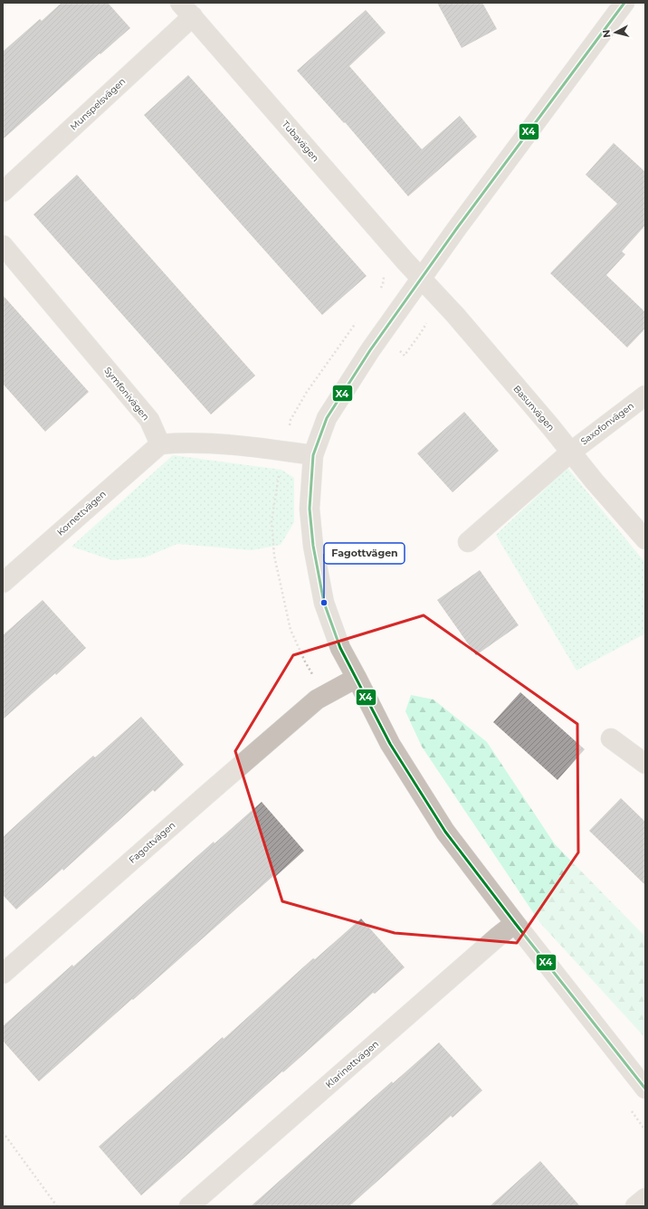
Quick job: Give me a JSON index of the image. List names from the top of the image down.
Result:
{
  "streets": {
    "street": [
      "Munspelsvägen",
      "Tubavägen",
      "Symfonivägen",
      "Basunvägen",
      "Saxofonvägen",
      "Kornettvägen",
      "Fagottvägen",
      "Klarinettvägen"
    ]
  },
  "crossings": [
    ["Munspelsvägen", "Tubavägen"],
    ["Tubavägen", "Basunvägen"],
    ["Symfonivägen", "Kornettvägen"],
    ["Basunvägen", "Saxofonvägen"]
  ],
  "places": ["Fagottvägen"],
  "lines": ["transit line X4"],
  "north": "left"
}
